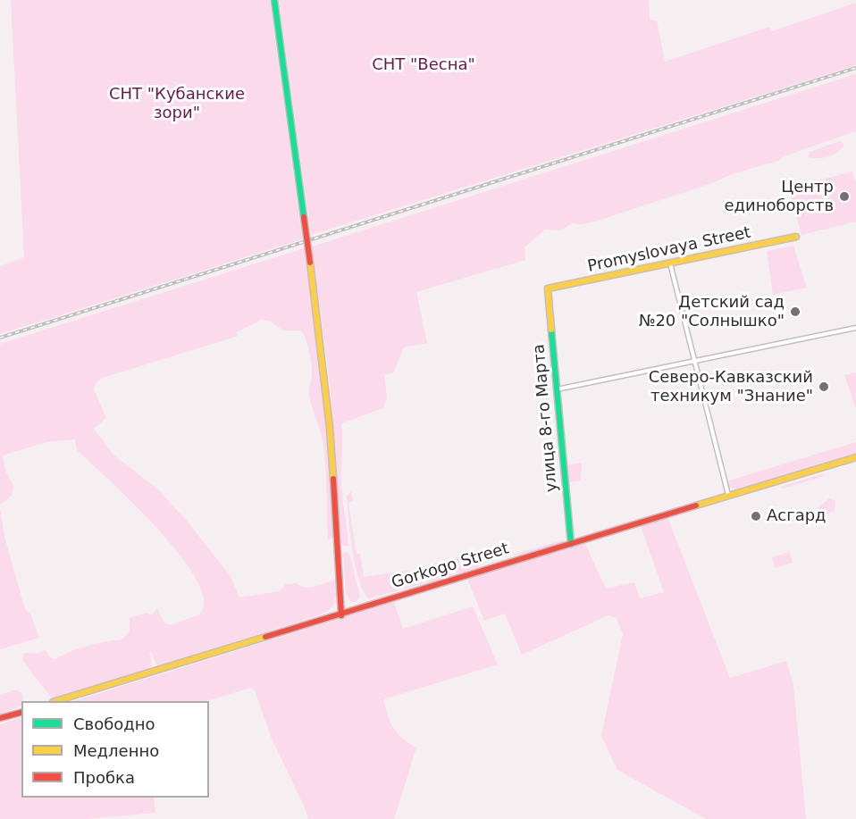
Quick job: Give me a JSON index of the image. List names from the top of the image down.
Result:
{
  "streets": {
    "main road": ["Promyslovaya Street", "улица 8-го Марта", "Gorkogo Street"]
  },
  "crossings": [
    ["Promyslovaya Street", "улица 8-го Марта"],
    ["улица 8-го Марта", "Gorkogo Street"]
  ],
  "parks": ["СНТ \"Весна\"", "СНТ \"Кубанские зори\""],
  "places": [
    "Центр единоборств",
    "Детский сад №20 \"Солнышко\"",
    "Северо-Кавказский техникум \"Знание\"",
    "Асгард"
  ],
  "legend": ["Свободно", "Медленно", "Пробка"]
}
